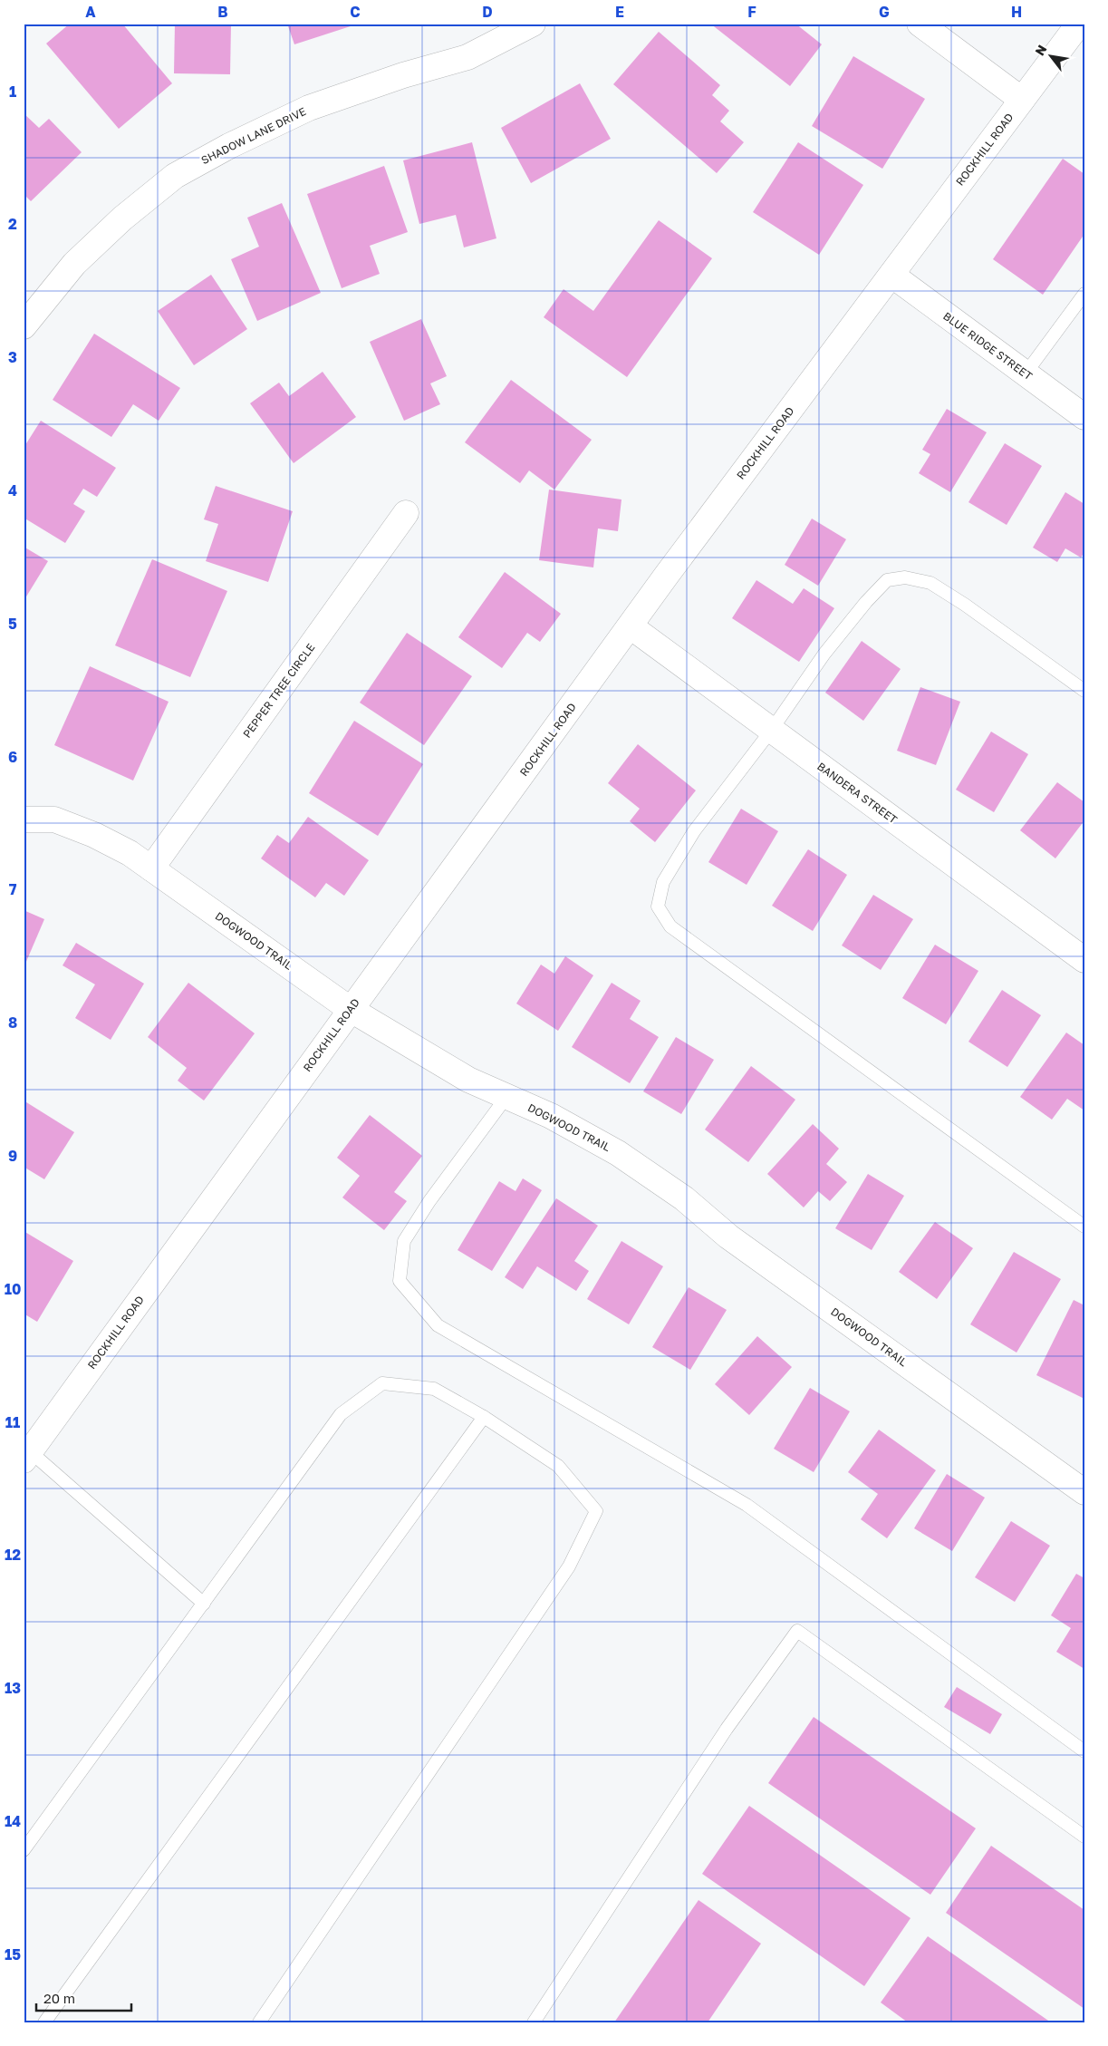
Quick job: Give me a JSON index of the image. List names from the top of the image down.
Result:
{
  "streets": {
    "street": [
      "SHADOW LANE DRIVE",
      "ROCKHILL ROAD",
      "BLUE RIDGE STREET",
      "PEPPER TREE CIRCLE",
      "BANDERA STREET",
      "DOGWOOD TRAIL"
    ]
  },
  "crossings": [
    ["ROCKHILL ROAD", "BLUE RIDGE STREET"],
    ["ROCKHILL ROAD", "BANDERA STREET"],
    ["ROCKHILL ROAD", "DOGWOOD TRAIL"],
    ["PEPPER TREE CIRCLE", "DOGWOOD TRAIL"]
  ],
  "scale_bar": "20 m",
  "north": "top left",
  "grid": {
    "columns": [
      "A",
      "B",
      "C",
      "D",
      "E",
      "F",
      "G",
      "H"
    ],
    "rows": [
      "1",
      "2",
      "3",
      "4",
      "5",
      "6",
      "7",
      "8",
      "9",
      "10",
      "11",
      "12",
      "13",
      "14",
      "15"
    ]
  }
}
